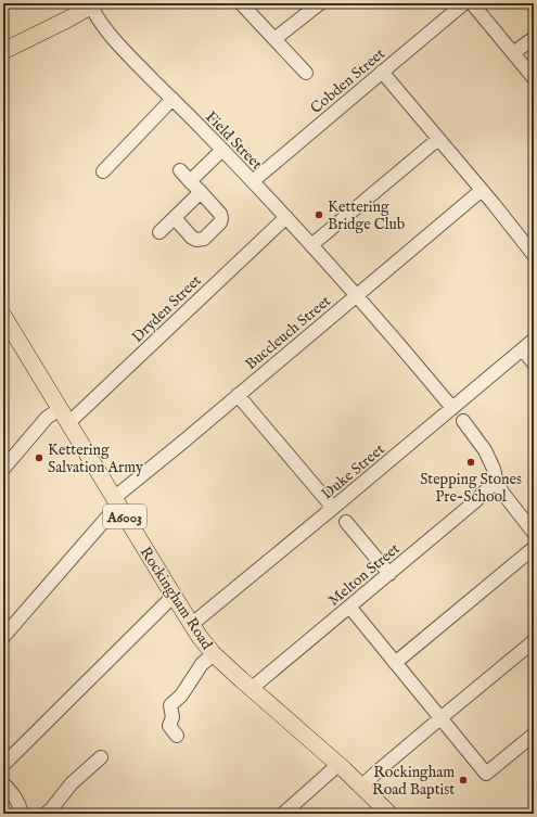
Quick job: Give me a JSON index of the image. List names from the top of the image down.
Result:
{
  "streets": {
    "main road": ["A6003", "Rockingham Road"],
    "street": [
      "Cobden Street",
      "Field Street",
      "Dryden Street",
      "Buccleuch Street",
      "Duke Street",
      "Melton Street"
    ]
  },
  "crossings": [
    ["Cobden Street", "Field Street"],
    ["Field Street", "Dryden Street"],
    ["Field Street", "Buccleuch Street"],
    ["Field Street", "Duke Street"],
    ["Dryden Street", "Rockingham Road"],
    ["Buccleuch Street", "Rockingham Road"],
    ["Duke Street", "Rockingham Road"],
    ["Melton Street", "Rockingham Road"]
  ],
  "places": [
    "Kettering Bridge Club",
    "Kettering Salvation Army",
    "Stepping Stones Pre-School",
    "Rockingham Road Baptist"
  ]
}
